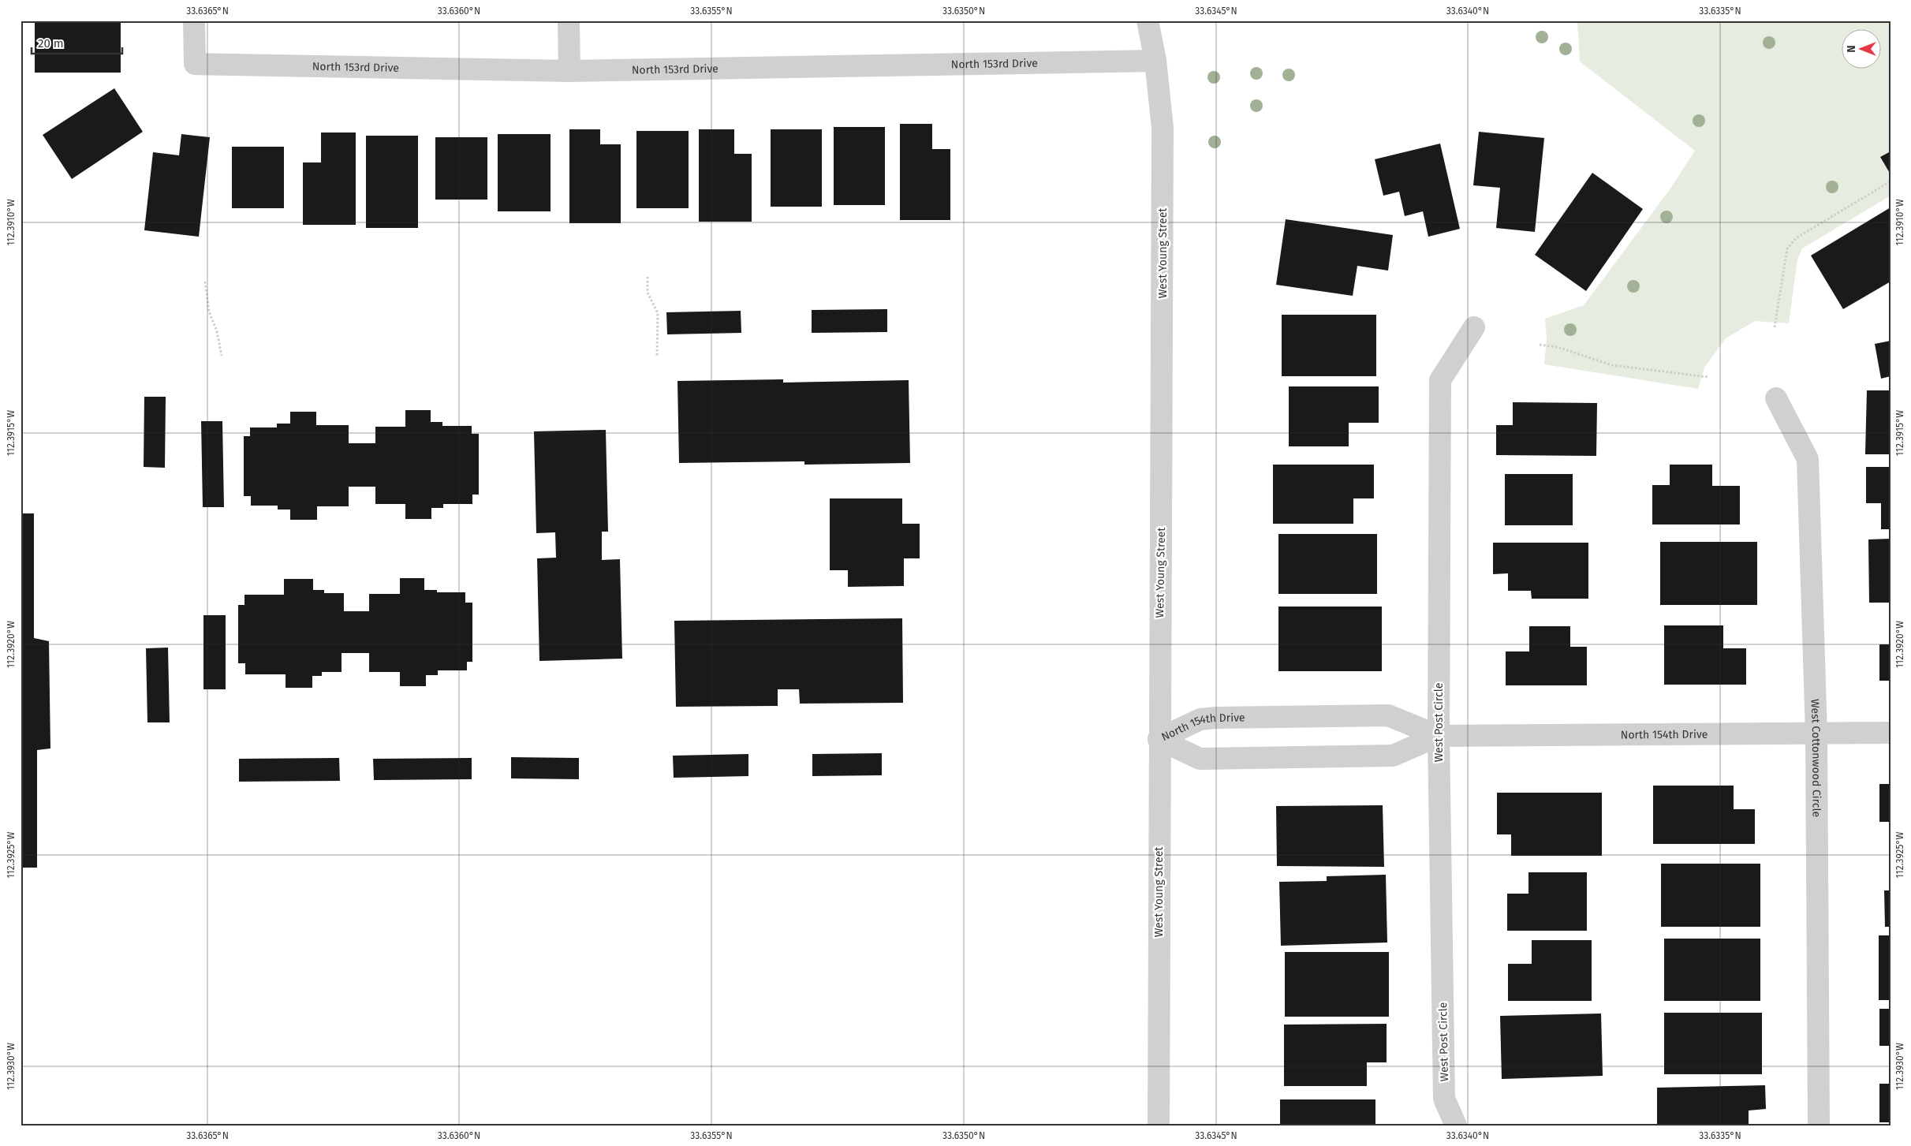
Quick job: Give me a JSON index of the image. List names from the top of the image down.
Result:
{
  "streets": {
    "street": [
      "North 153rd Drive",
      "West Young Street",
      "West Post Circle",
      "North 154th Drive",
      "West Cottonwood Circle"
    ]
  },
  "crossings": [
    ["North 153rd Drive", "West Young Street"],
    ["West Young Street", "North 154th Drive"],
    ["West Post Circle", "North 154th Drive"],
    ["North 154th Drive", "West Cottonwood Circle"]
  ],
  "scale_bar": "20 m",
  "north": "left",
  "coordinates": [
    "33.6365°N",
    "33.6360°N",
    "33.6355°N",
    "33.6350°N",
    "33.6345°N",
    "33.6340°N",
    "33.6335°N",
    "112.3910°W",
    "112.3915°W",
    "112.3920°W",
    "112.3925°W",
    "112.3930°W"
  ]
}
